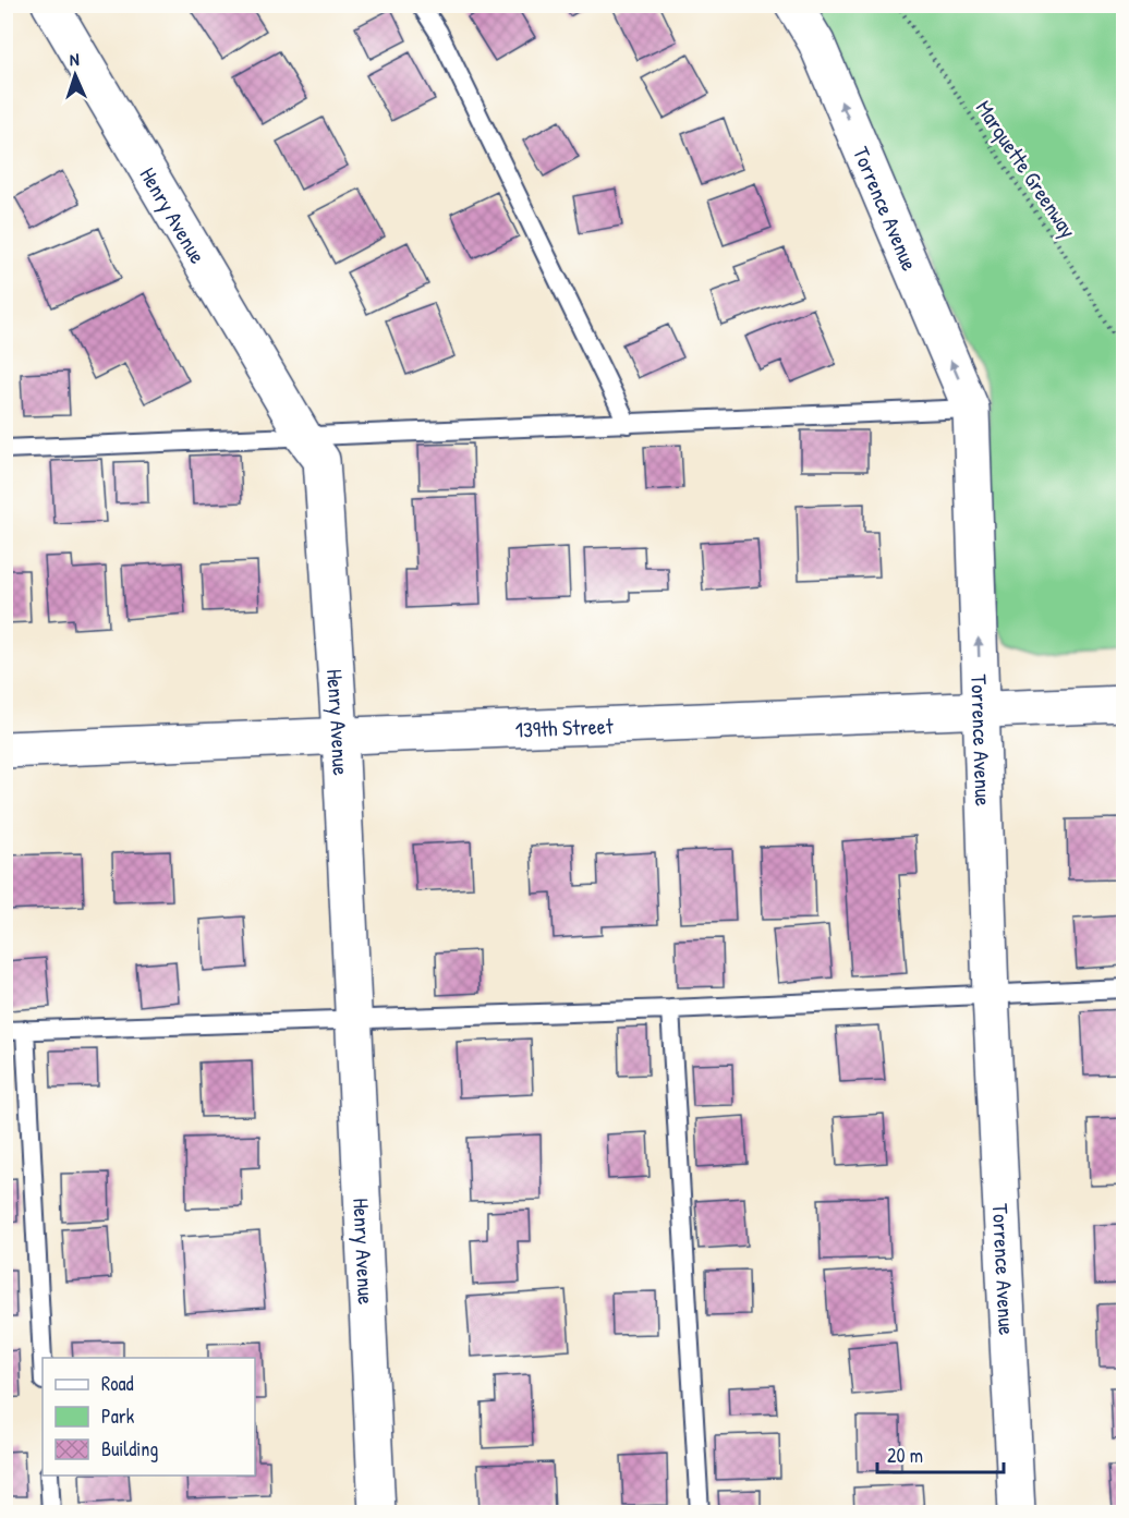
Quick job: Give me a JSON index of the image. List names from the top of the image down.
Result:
{
  "streets": {
    "street": ["Torrence Avenue", "Henry Avenue", "139th Street"],
    "path": ["Marquette Greenway"]
  },
  "crossings": [
    ["Torrence Avenue", "139th Street"],
    ["Henry Avenue", "139th Street"]
  ],
  "one_way": ["Torrence Avenue"],
  "legend": ["Road", "Park", "Building"],
  "scale_bar": "20 m",
  "north": "top"
}
